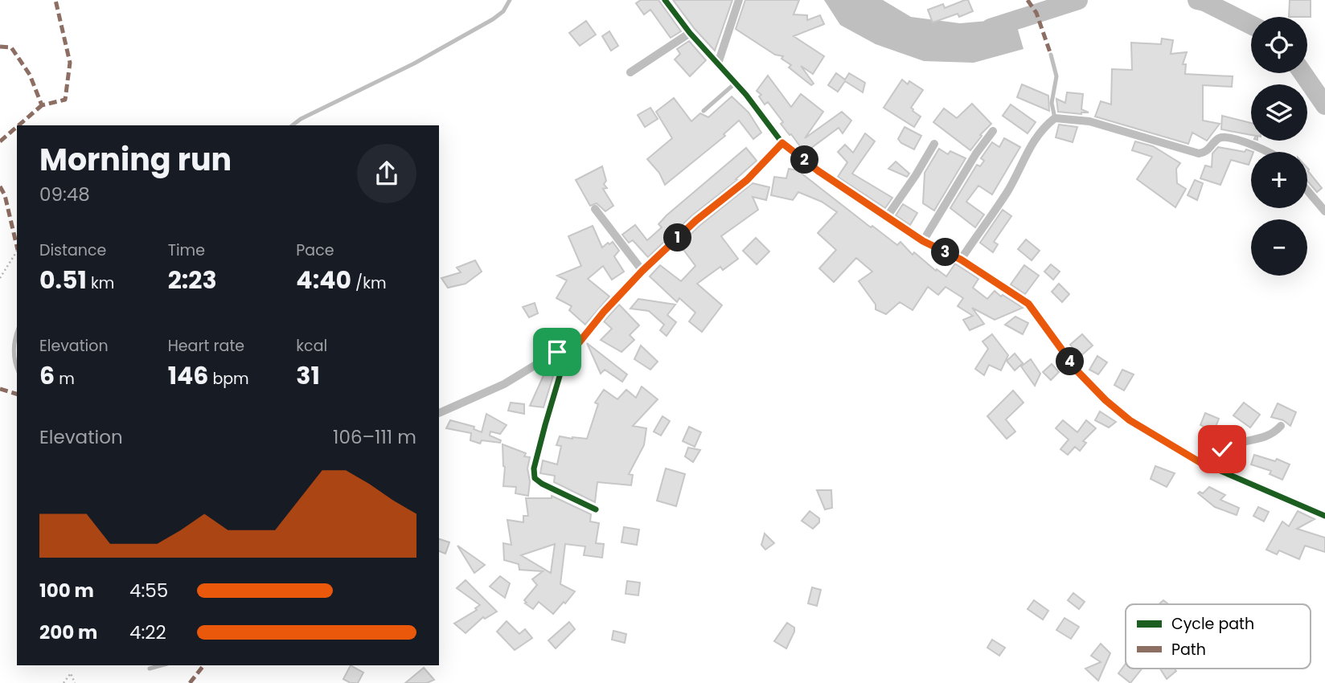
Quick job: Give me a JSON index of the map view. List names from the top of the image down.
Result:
{
  "legend": ["Cycle path", "Path"],
  "page": {
    "map_buttons": ["+", "−"],
    "heading": ["Morning run", "09:48"],
    "pins": [
      "2",
      "1",
      "3",
      "4"
    ],
    "stats": [
      ["Distance", "0.51 km"],
      ["Time", "2:23"],
      ["Pace", "4:40 /km"],
      ["Elevation", "6 m"],
      ["Heart rate", "146 bpm"],
      ["kcal", "31"]
    ],
    "chart": ["Elevation", "106–111 m"],
    "list": [
      {
        "name": "100 m",
        "note": "4:55"
      },
      {
        "name": "200 m",
        "note": "4:22"
      }
    ]
  }
}
